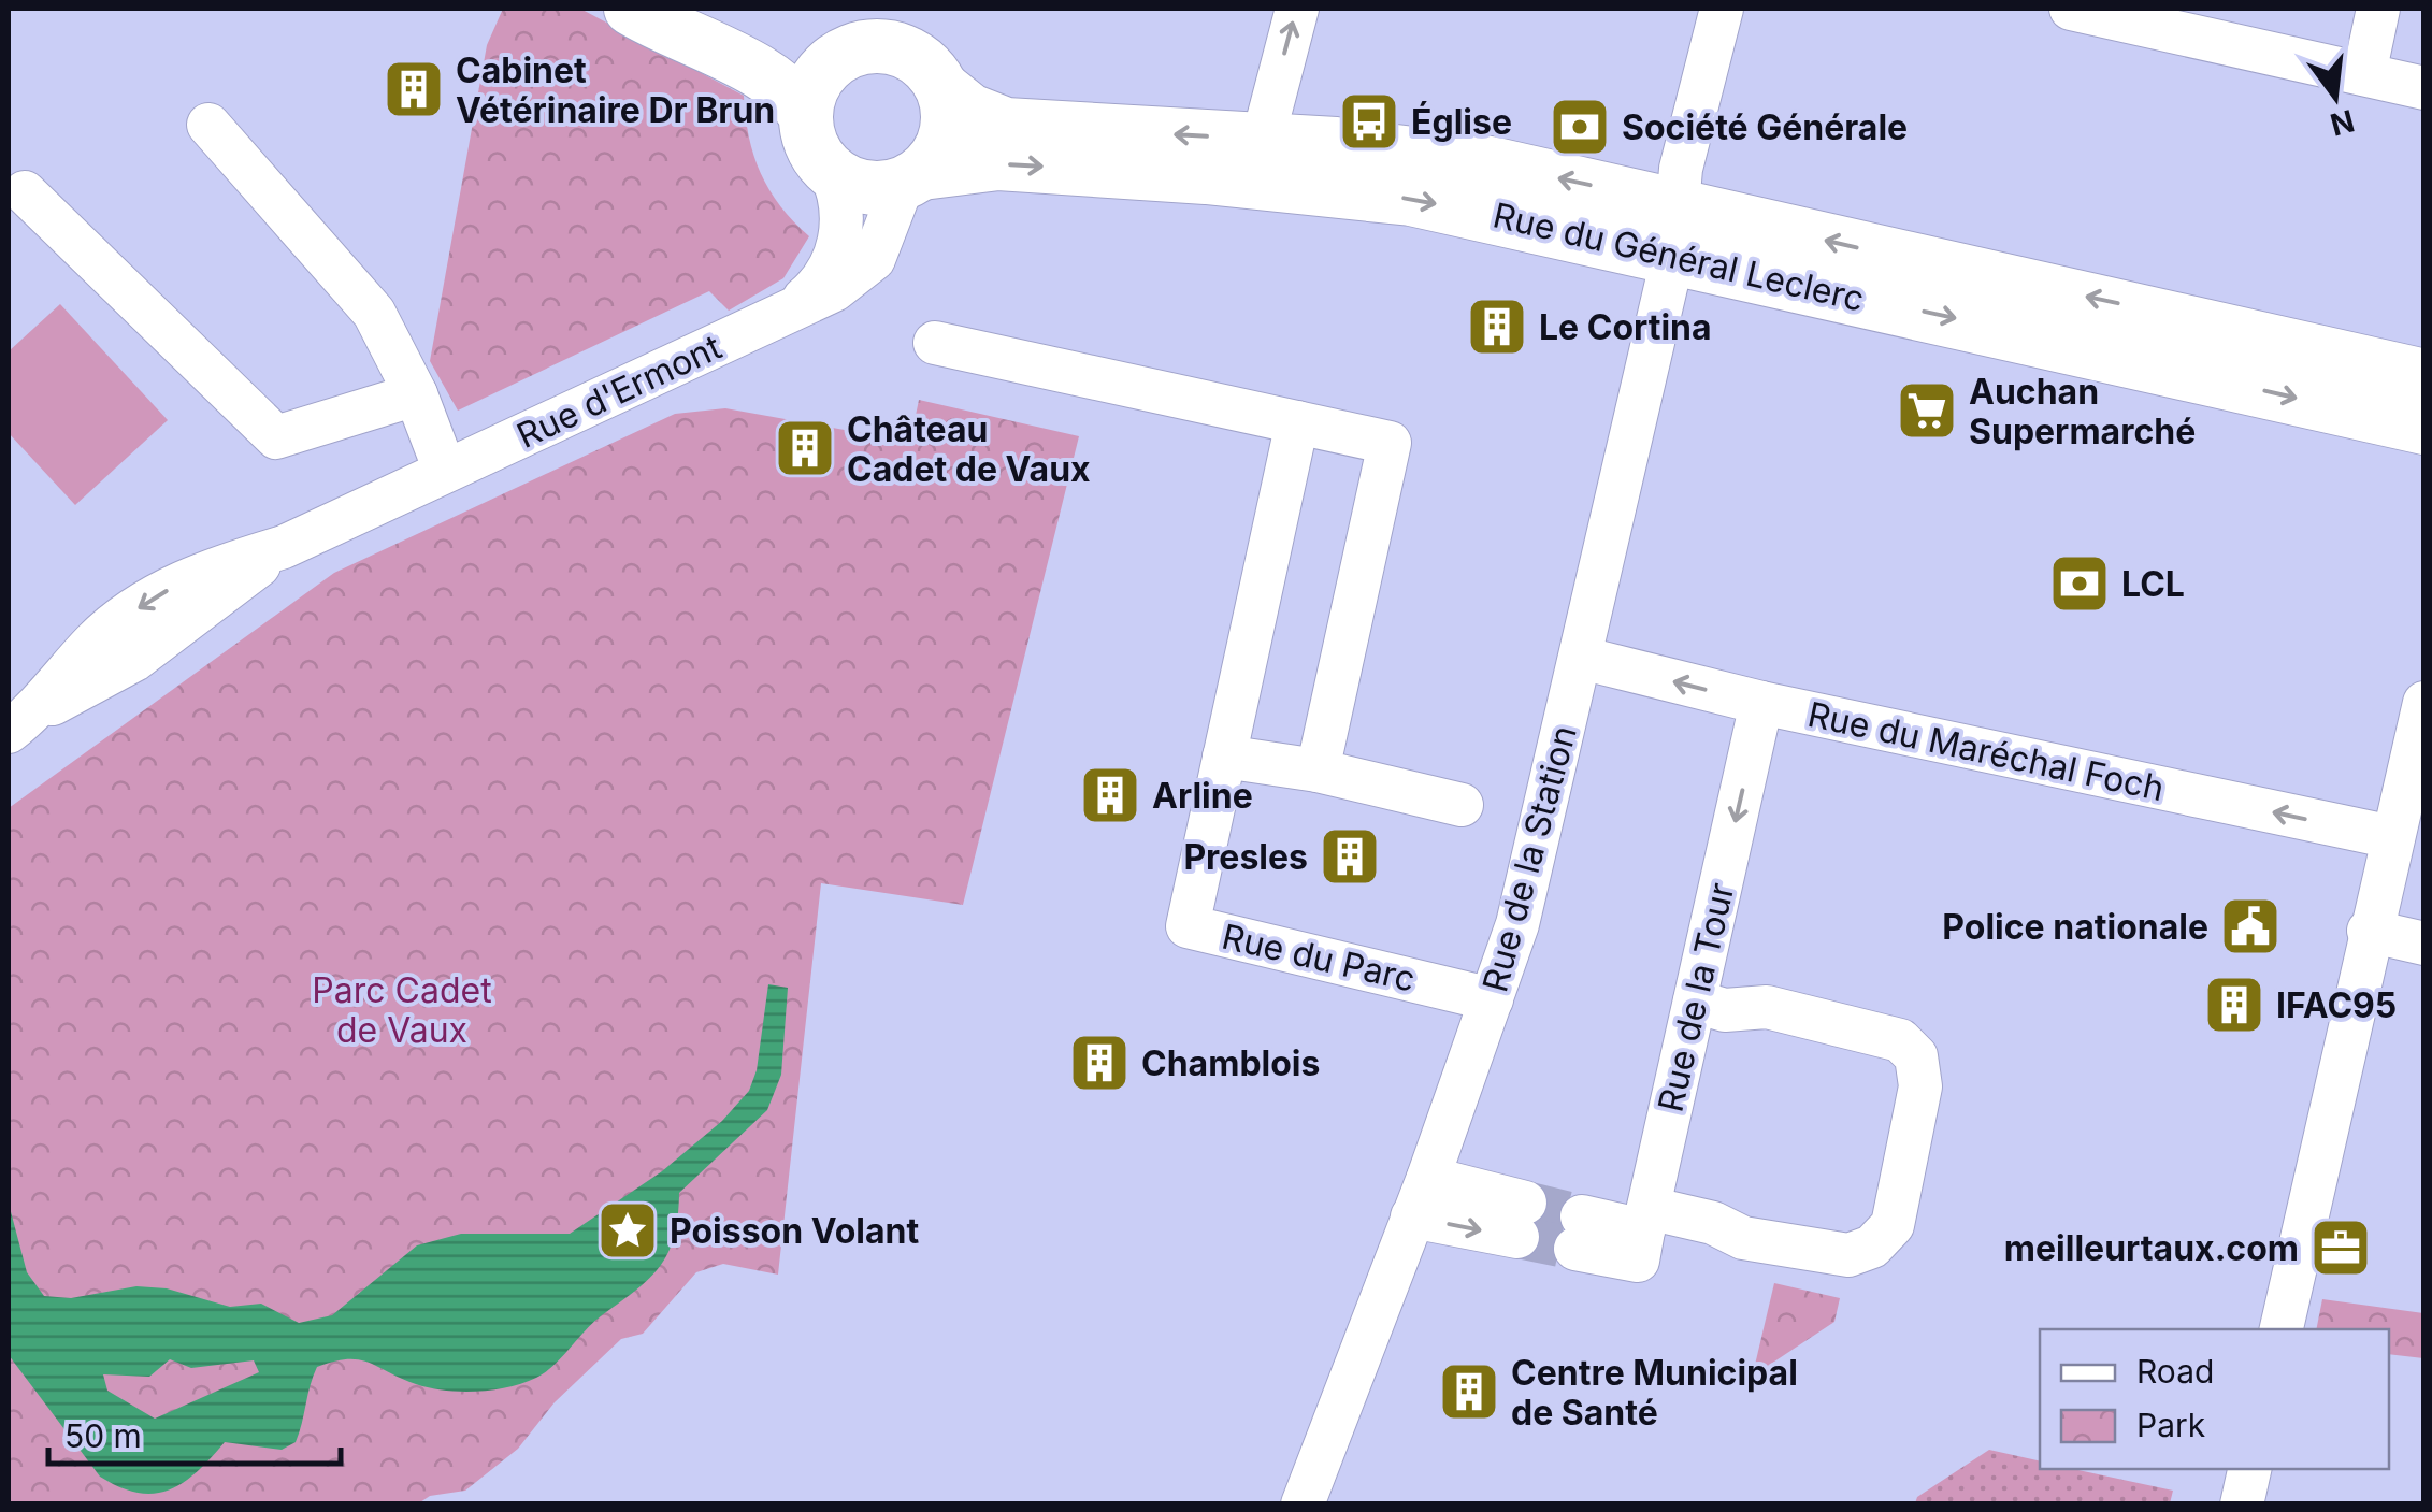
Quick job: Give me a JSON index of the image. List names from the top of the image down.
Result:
{
  "streets": {
    "main road": ["Rue du Général Leclerc"],
    "street": [
      "Rue d'Ermont",
      "Rue du Maréchal Foch",
      "Rue de la Station",
      "Rue du Parc",
      "Rue de la Tour"
    ]
  },
  "crossings": [
    ["Rue du Général Leclerc", "Rue d'Ermont"],
    ["Rue du Général Leclerc", "Rue de la Station"],
    ["Rue du Maréchal Foch", "Rue de la Station"],
    ["Rue du Maréchal Foch", "Rue de la Tour"],
    ["Rue de la Station", "Rue du Parc"]
  ],
  "one_way": ["Rue du Maréchal Foch", "Rue de la Tour"],
  "parks": ["Parc Cadet de Vaux"],
  "places": {
    "building": [
      "Cabinet Vétérinaire Dr Brun",
      "Le Cortina",
      "Château Cadet de Vaux",
      "Arline",
      "Presles",
      "IFAC95",
      "Chamblois",
      "Centre Municipal de Santé"
    ],
    "bus stop": ["Église"],
    "bank": ["Société Générale", "LCL"],
    "supermarket": ["Auchan Supermarché"],
    "public building": ["Police nationale"],
    "place": ["Poisson Volant"],
    "office": ["meilleurtaux.com"]
  },
  "legend": ["Road", "Park"],
  "scale_bar": "50 m",
  "north": "bottom"
}
